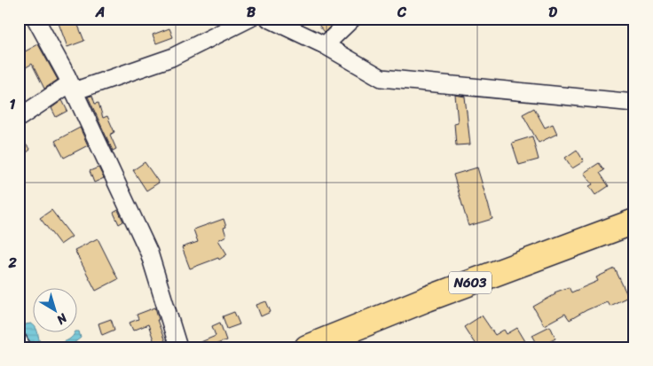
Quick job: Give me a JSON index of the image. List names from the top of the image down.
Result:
{
  "streets": {
    "highway": ["N603"]
  },
  "north": "bottom right",
  "grid": {
    "columns": [
      "A",
      "B",
      "C",
      "D"
    ],
    "rows": ["1", "2"]
  }
}
